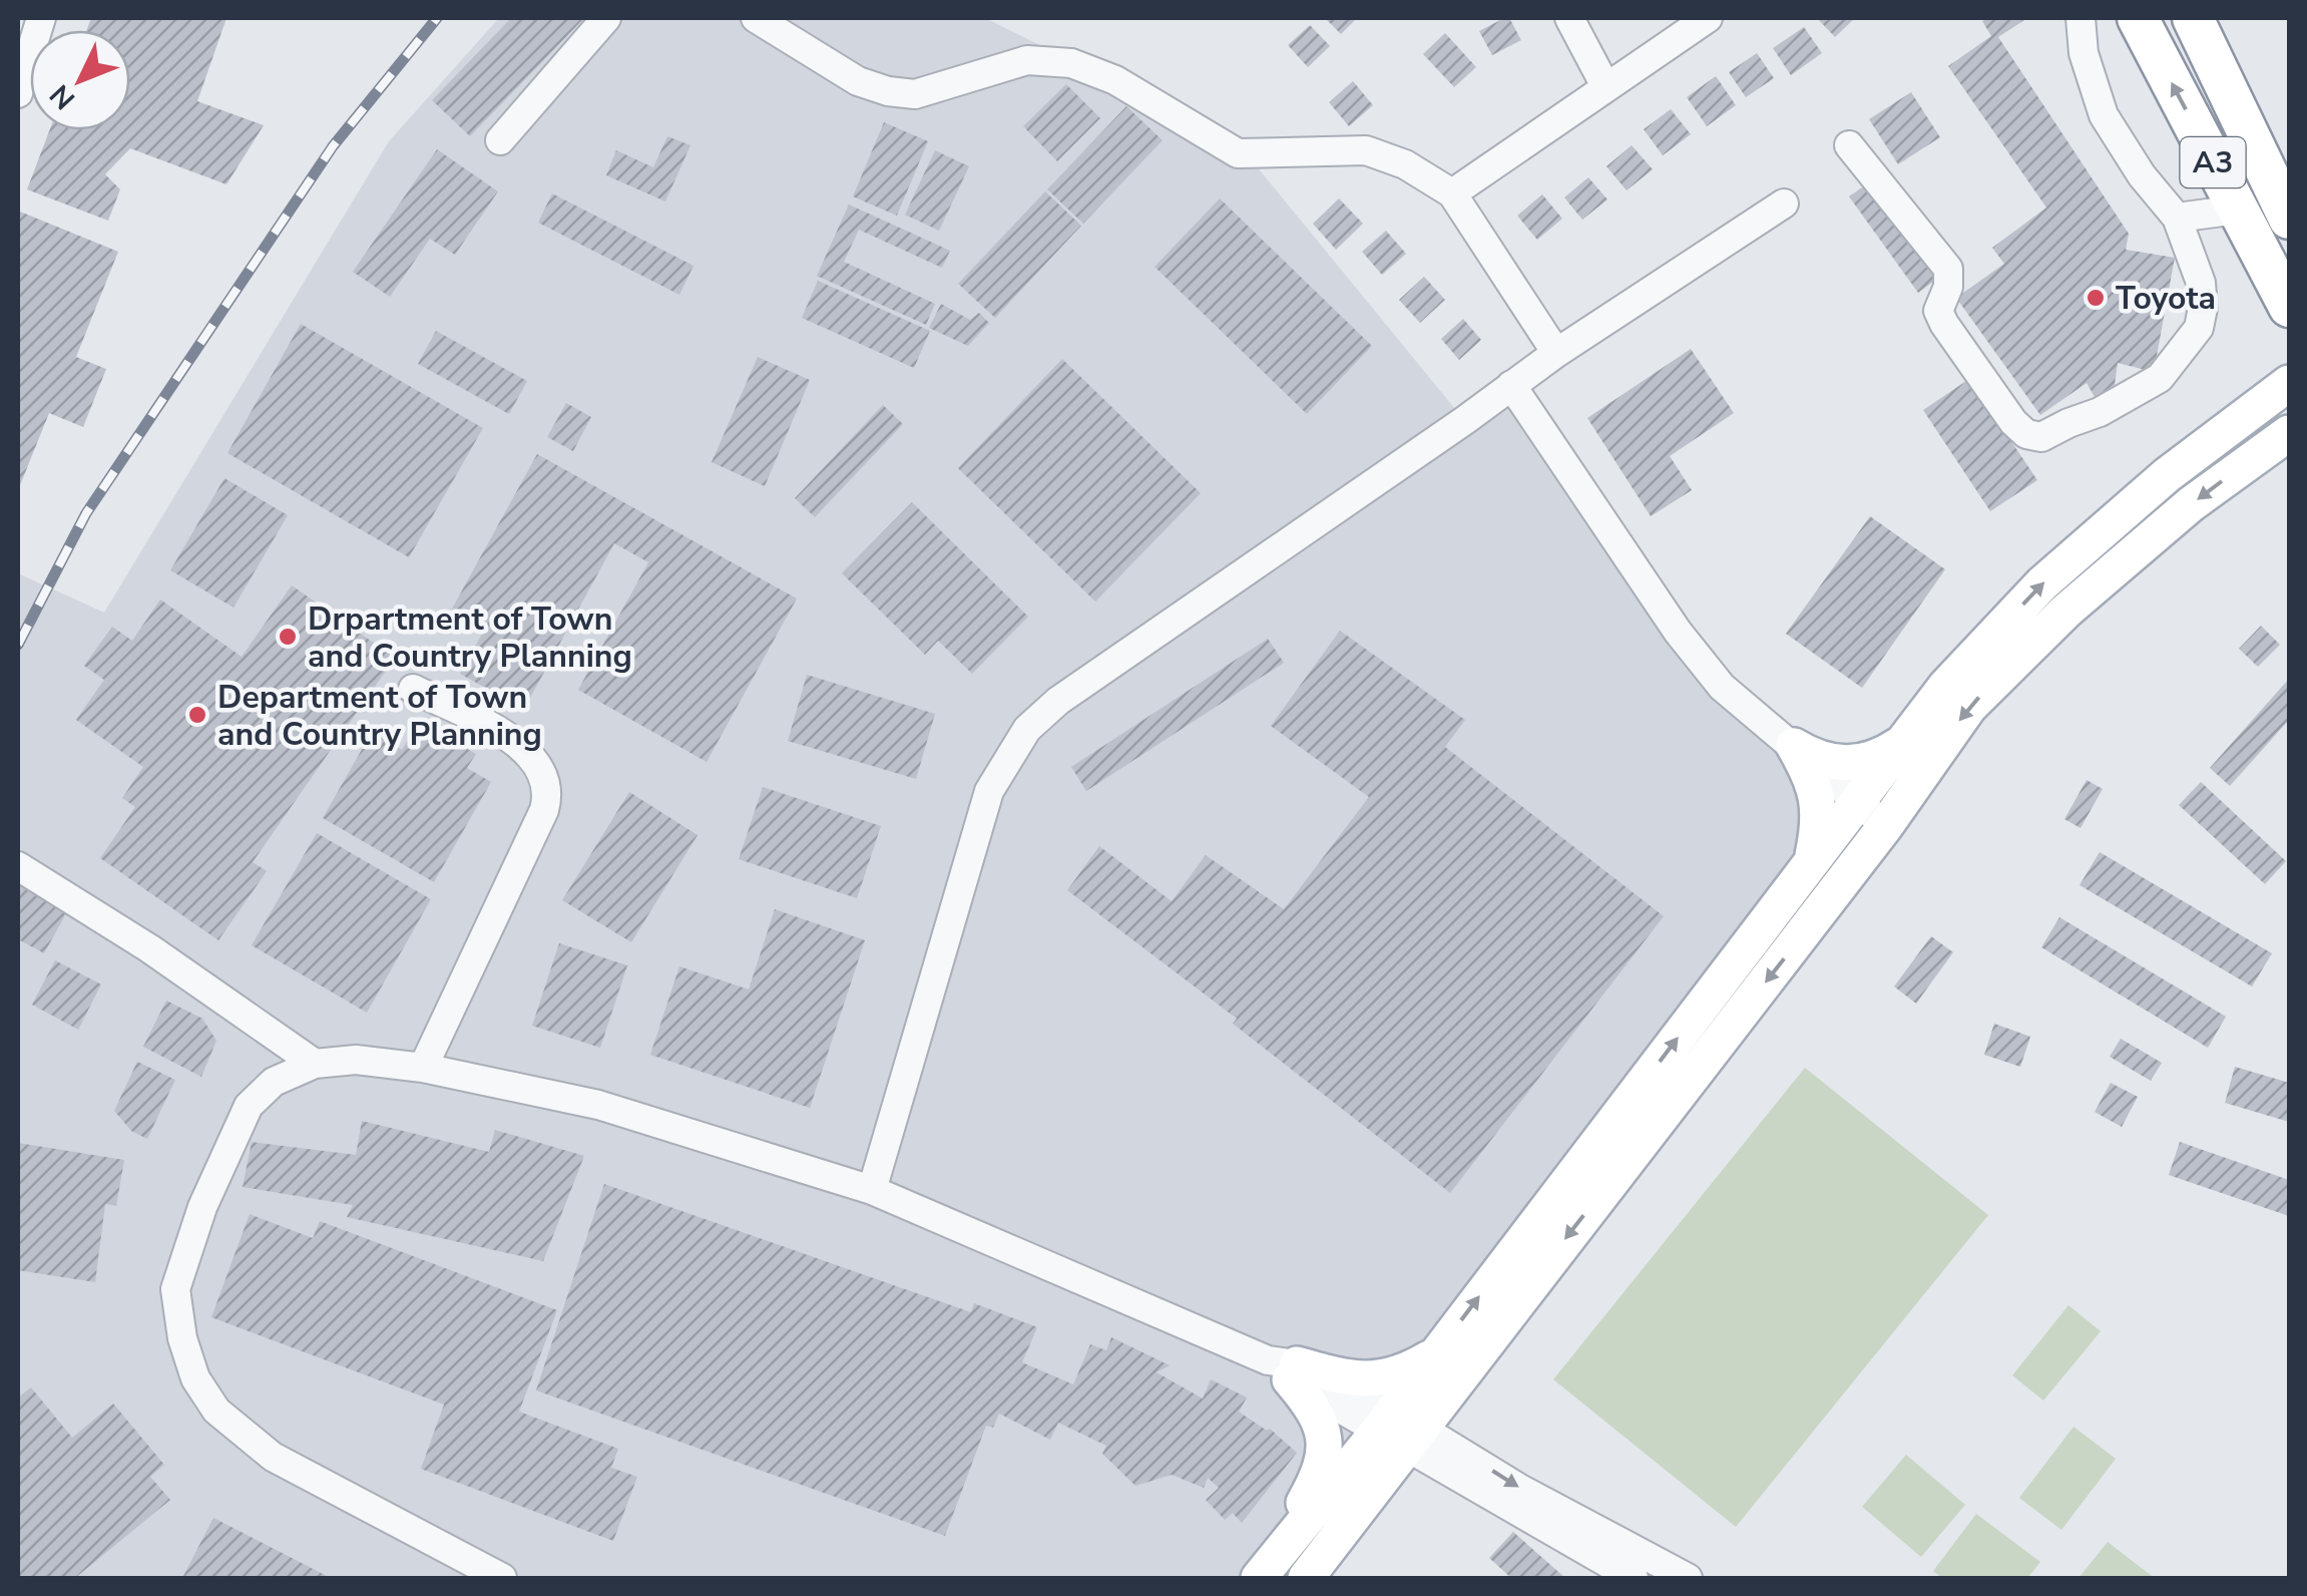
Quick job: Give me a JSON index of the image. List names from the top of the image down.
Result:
{
  "streets": {
    "highway": ["A3"]
  },
  "places": ["Toyota", "Drpartment of Town and Country Planning", "Department of Town and Country Planning"],
  "north": "bottom left"
}
